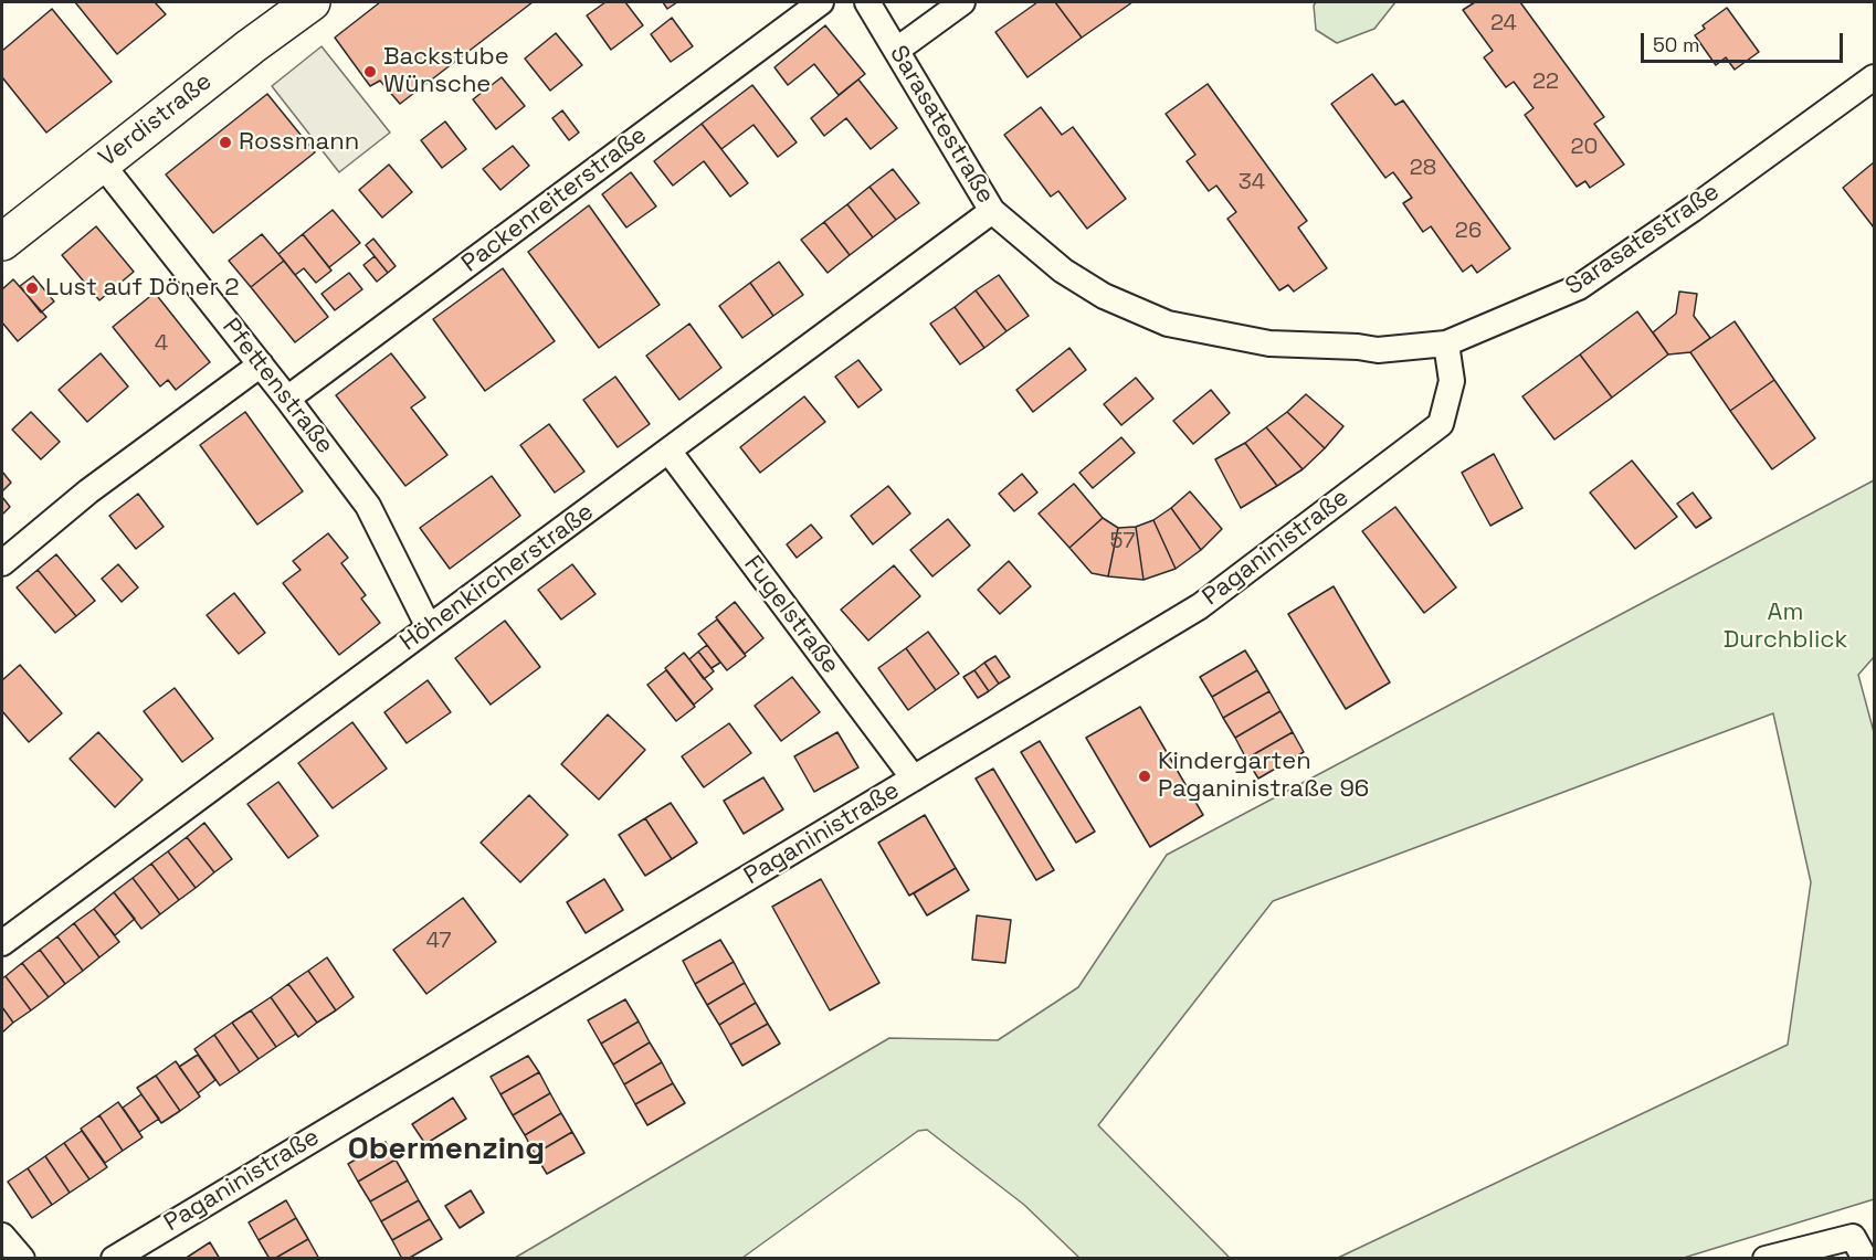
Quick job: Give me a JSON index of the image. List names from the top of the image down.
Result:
{
  "streets": {
    "main road": ["Verdistraße"],
    "street": [
      "Sarasatestraße",
      "Packenreiterstraße",
      "Pfettenstraße",
      "Paganinistraße",
      "Höhenkircherstraße",
      "Fugelstraße"
    ]
  },
  "crossings": [
    ["Verdistraße", "Pfettenstraße"],
    ["Sarasatestraße", "Paganinistraße"],
    ["Sarasatestraße", "Höhenkircherstraße"],
    ["Packenreiterstraße", "Pfettenstraße"],
    ["Pfettenstraße", "Höhenkircherstraße"],
    ["Paganinistraße", "Fugelstraße"],
    ["Höhenkircherstraße", "Fugelstraße"]
  ],
  "districts": ["Obermenzing"],
  "parks": ["Am Durchblick"],
  "places": [
    "Backstube Wünsche",
    "Rossmann",
    "Lust auf Döner 2",
    "Kindergarten Paganinistraße 96"
  ],
  "house_numbers": [
    "24",
    "22",
    "20",
    "28",
    "34",
    "26",
    "4",
    "57",
    "47"
  ],
  "scale_bar": "50 m"
}
